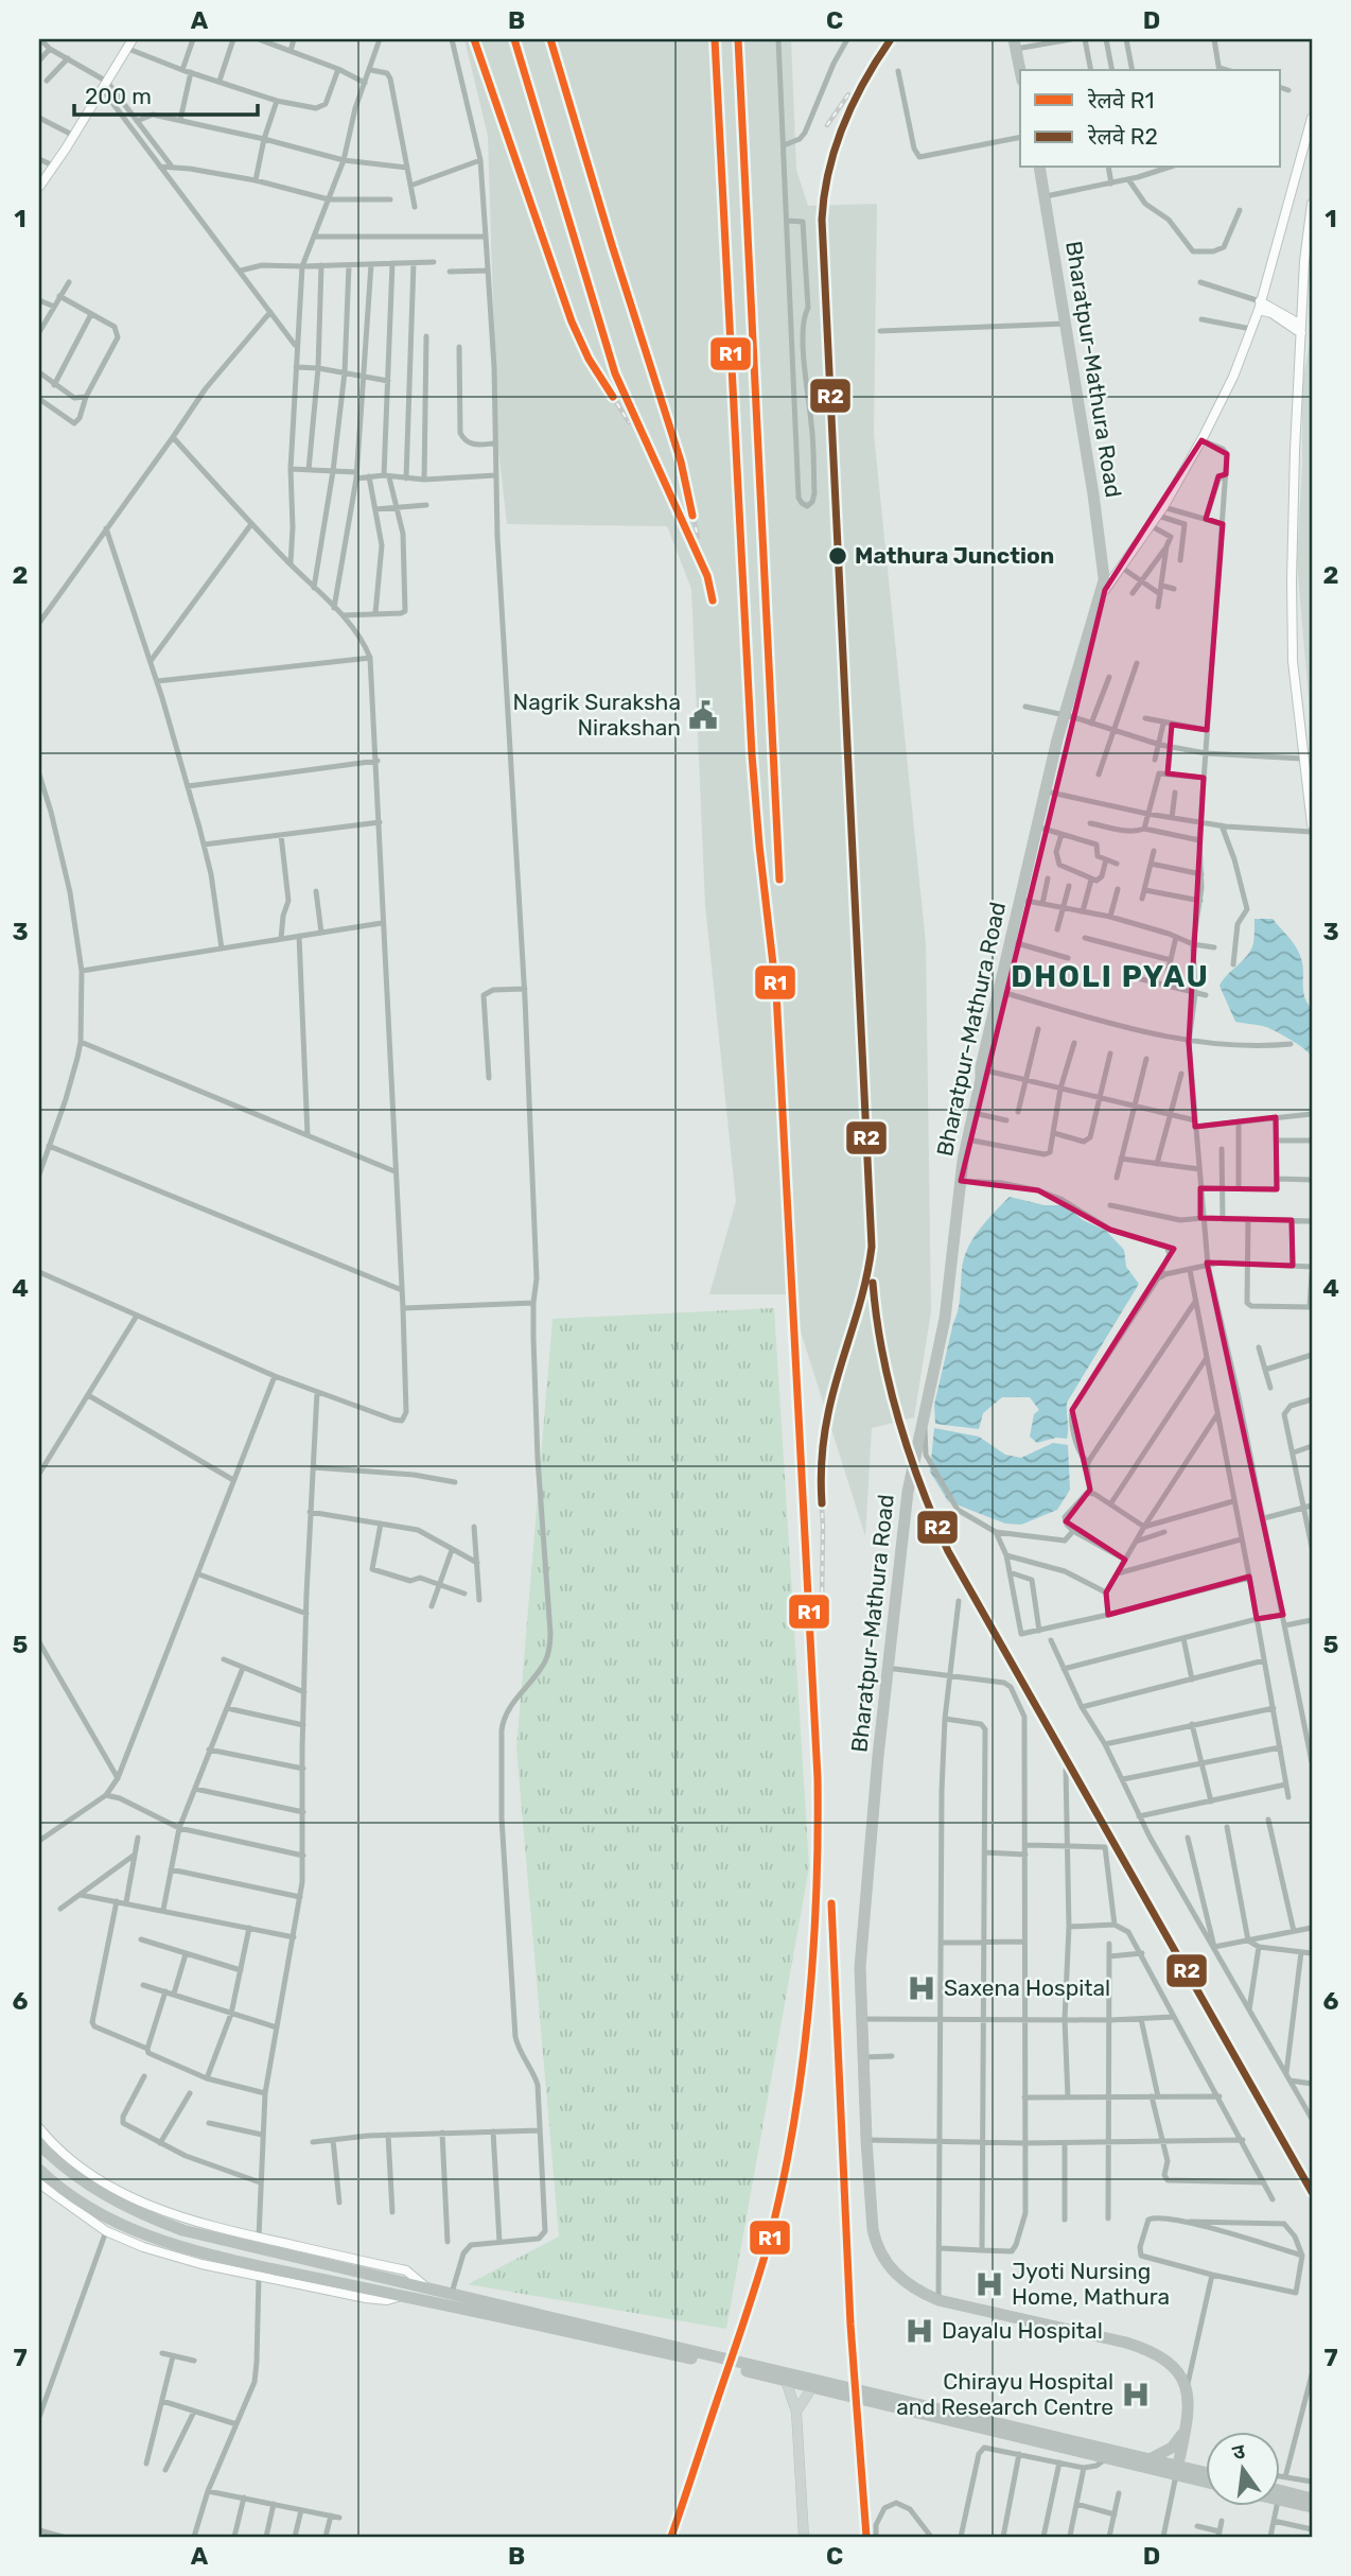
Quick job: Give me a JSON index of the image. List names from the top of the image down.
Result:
{
  "streets": {
    "highway": ["Bharatpur-Mathura Road"]
  },
  "districts": ["DHOLI PYAU"],
  "places": {
    "other": ["Mathura Junction"],
    "public building": ["Nagrik Suraksha Nirakshan"],
    "hospital": [
      "Saxena Hospital",
      "Jyoti Nursing Home, Mathura",
      "Dayalu Hospital",
      "Chirayu Hospital and Research Centre"
    ]
  },
  "lines": ["rail line R1", "rail line R2"],
  "legend": ["रेलवे R1", "रेलवे R2"],
  "scale_bar": "200 m",
  "north": "top",
  "grid": {
    "columns": [
      "A",
      "B",
      "C",
      "D"
    ],
    "rows": [
      "1",
      "2",
      "3",
      "4",
      "5",
      "6",
      "7"
    ]
  }
}
